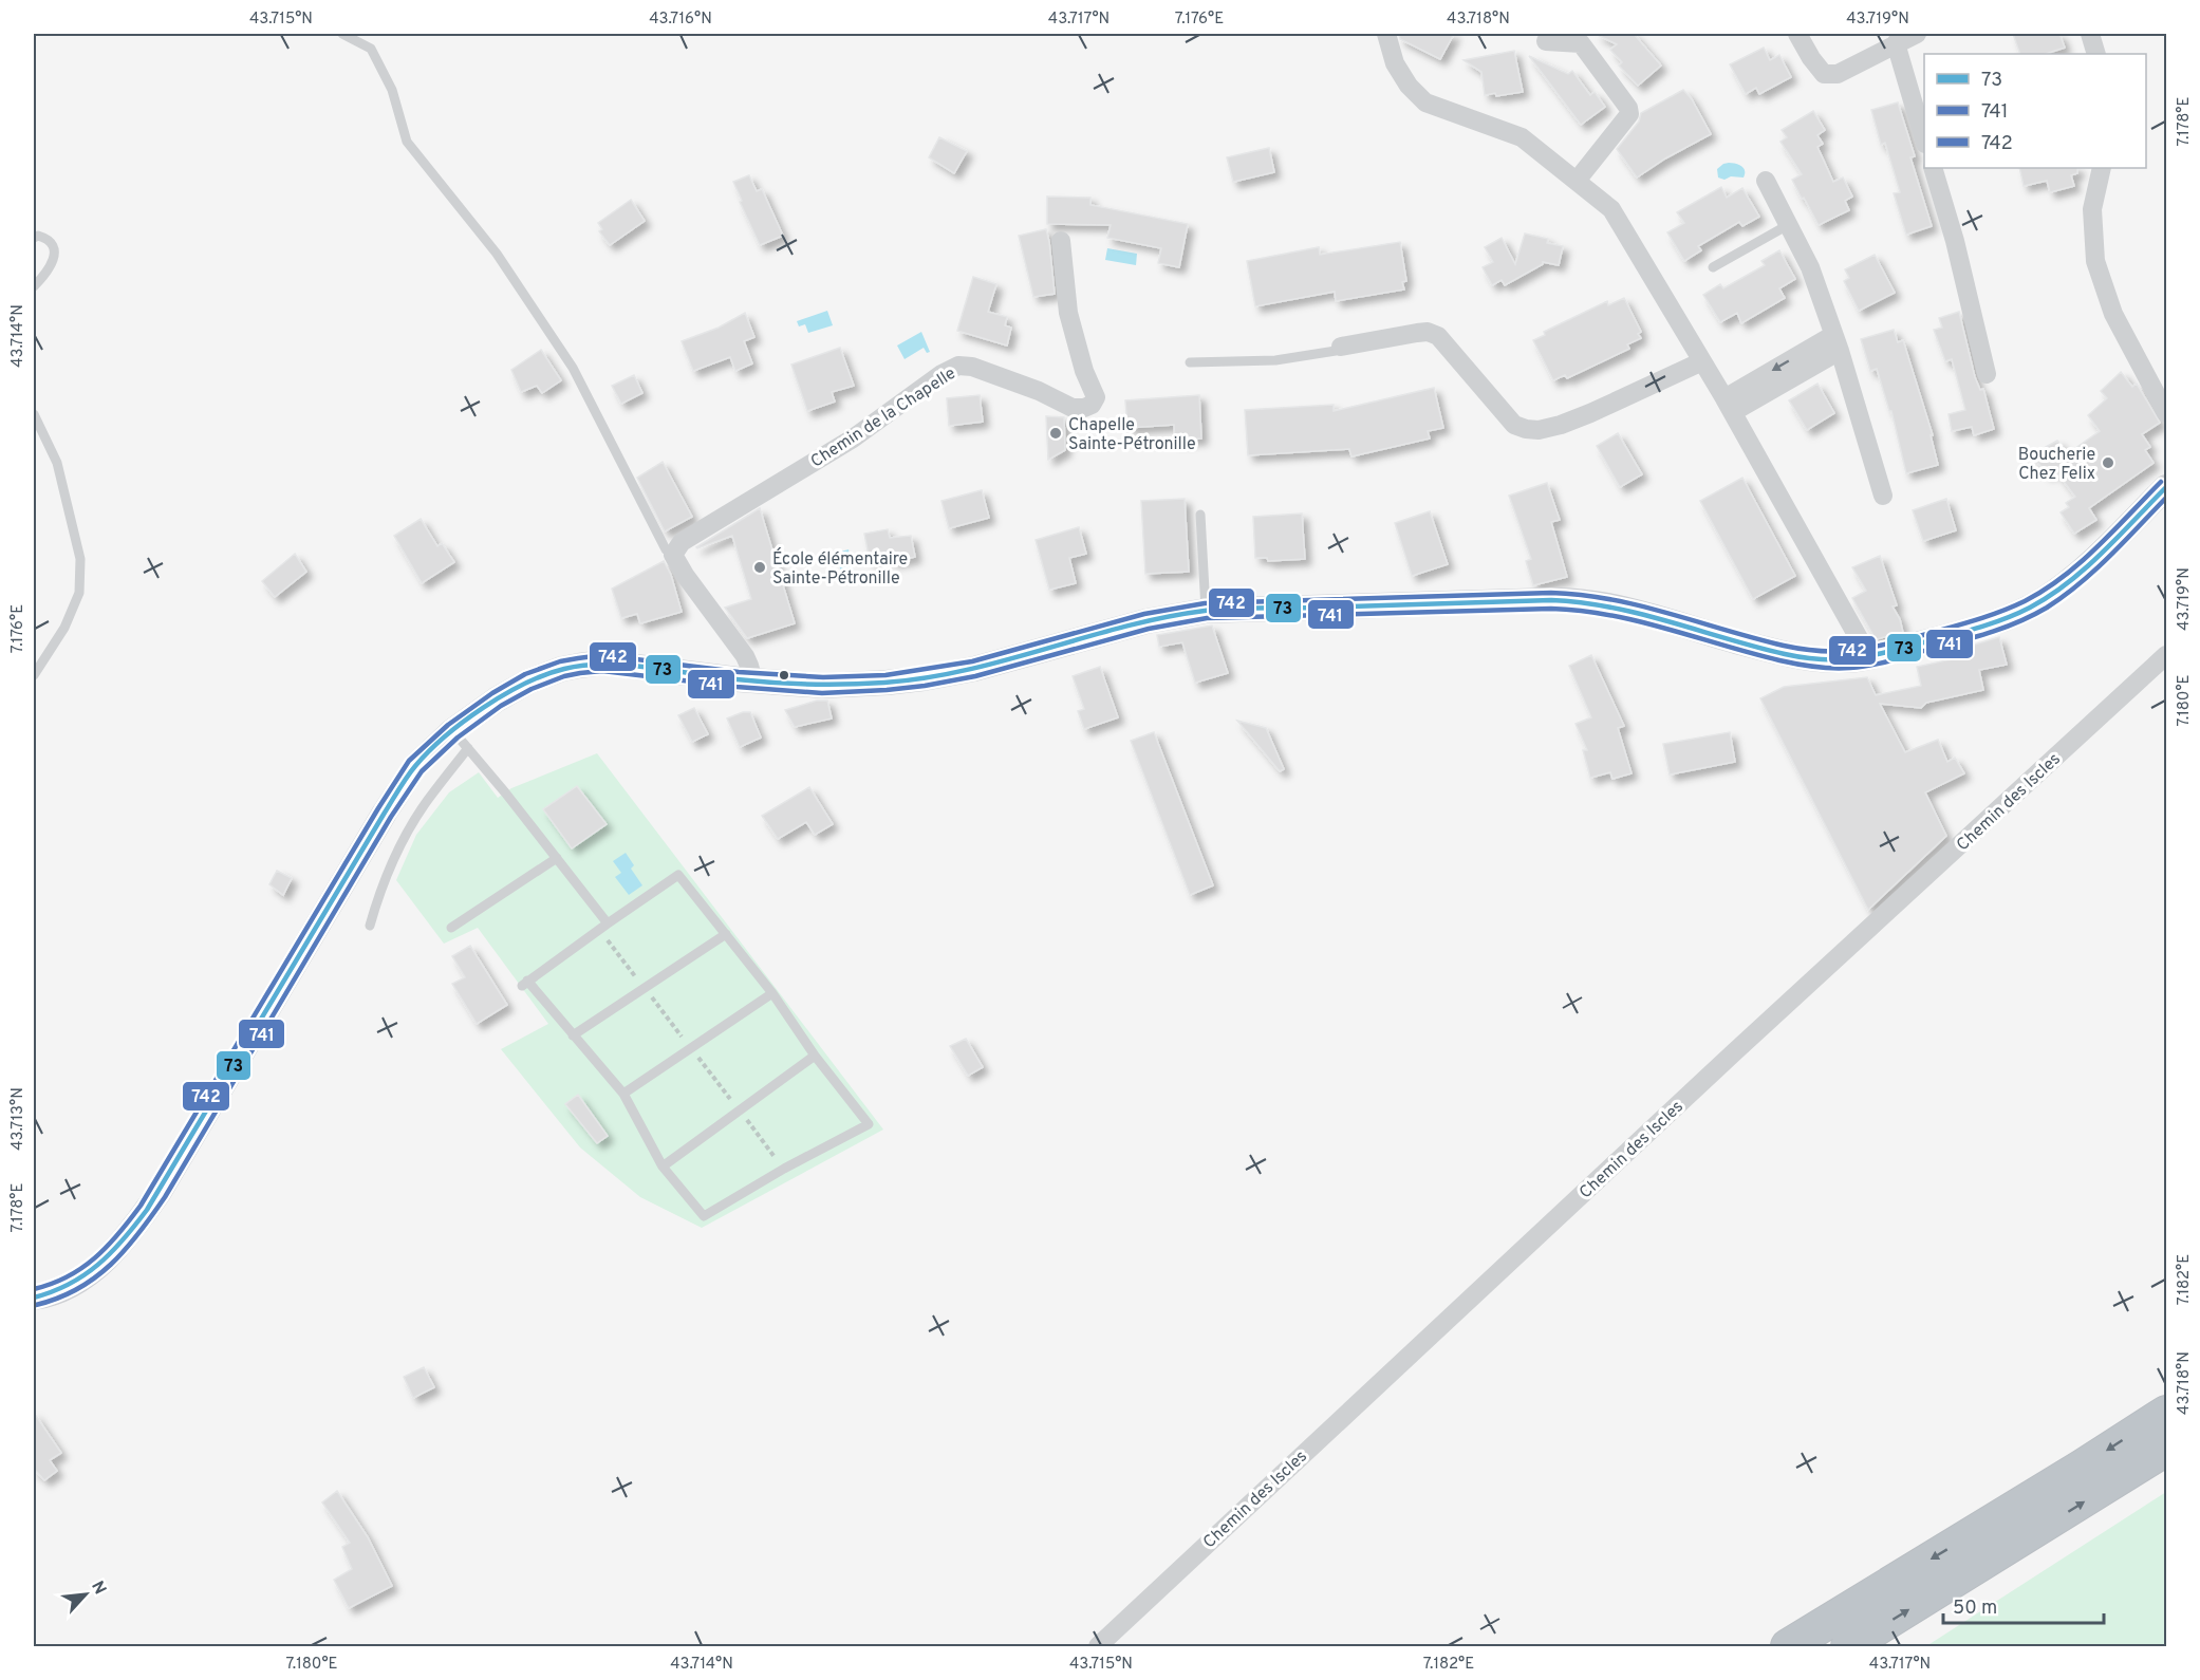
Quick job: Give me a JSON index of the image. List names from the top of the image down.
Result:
{
  "streets": {
    "street": ["Chemin de la Chapelle", "Chemin des Iscles"]
  },
  "places": ["Chapelle Sainte-Pétronille", "Boucherie Chez Felix", "École élémentaire Sainte-Pétronille"],
  "lines": ["transit line 742", "transit line 73", "transit line 741"],
  "legend": ["73", "741", "742"],
  "scale_bar": "50 m",
  "north": "top right",
  "coordinates": [
    "43.715°N",
    "43.716°N",
    "43.717°N",
    "7.176°E",
    "43.718°N",
    "43.719°N",
    "7.178°E",
    "43.714°N",
    "7.180°E",
    "43.713°N",
    "7.182°E"
  ]
}
